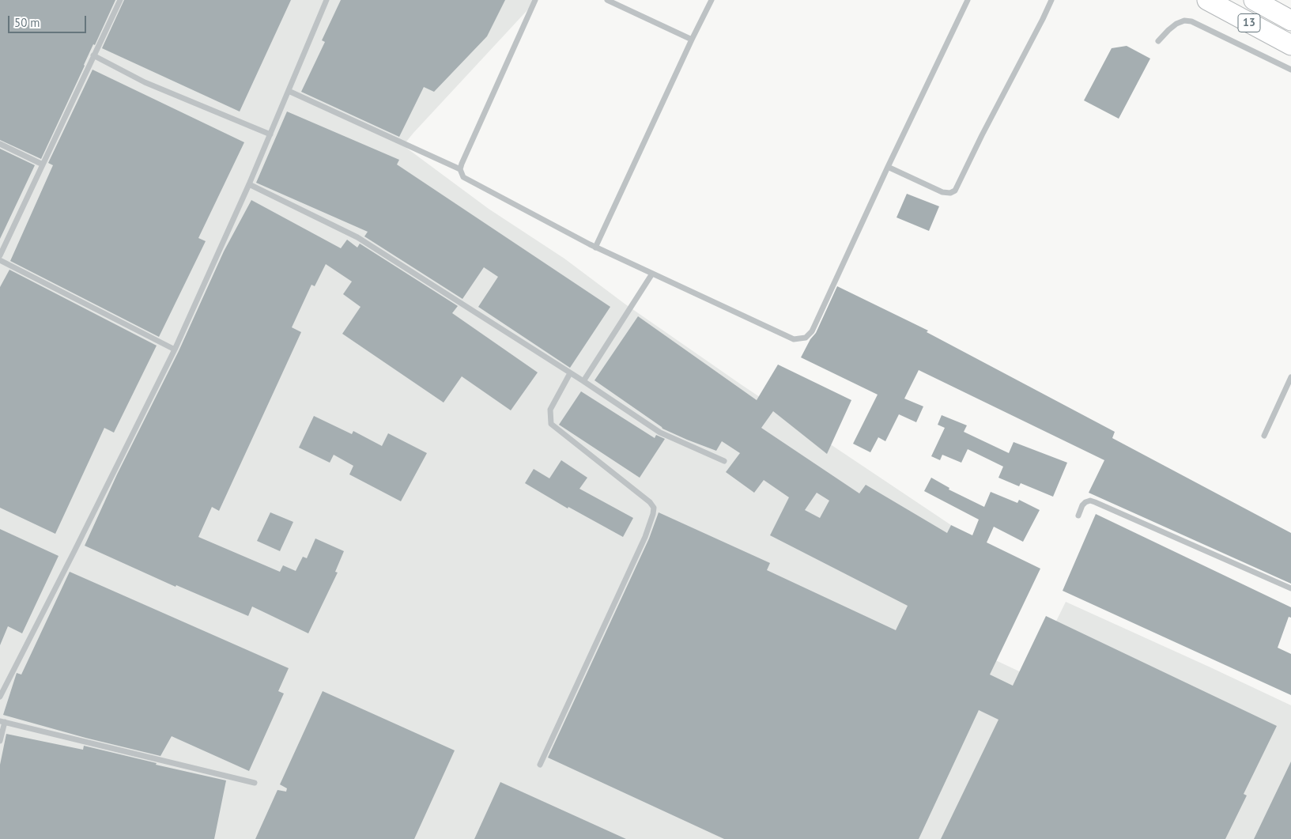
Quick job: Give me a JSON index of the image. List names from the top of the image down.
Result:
{
  "streets": {
    "highway": ["13"]
  },
  "scale_bar": "50 m"
}
